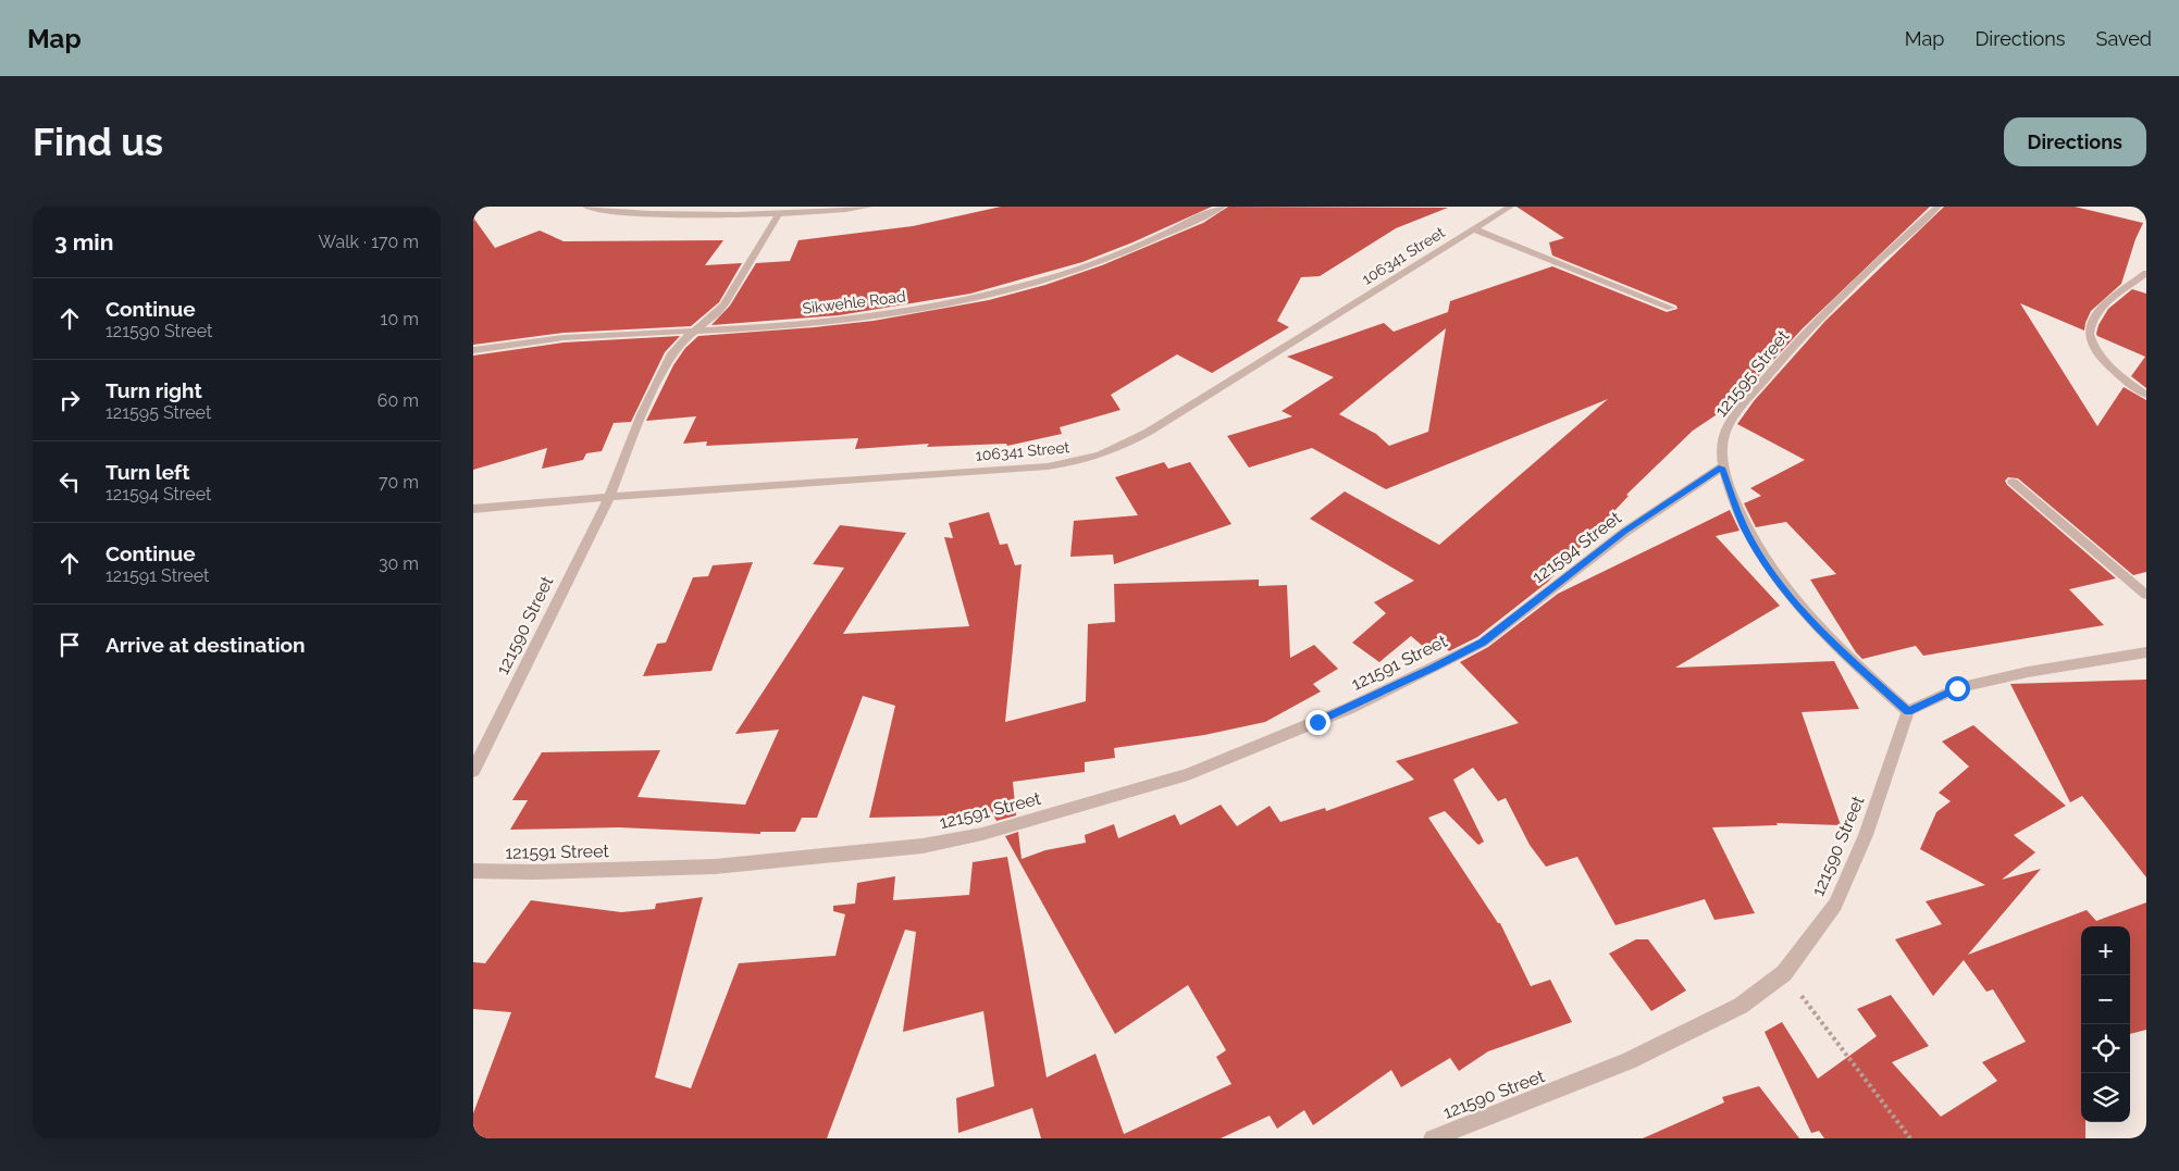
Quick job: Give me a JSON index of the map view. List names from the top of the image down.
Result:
{
  "streets": {
    "street": [
      "106341 Street",
      "Sikwehle Road",
      "121595 Street",
      "121594 Street",
      "121590 Street",
      "121591 Street"
    ]
  },
  "crossings": [
    ["106341 Street", "121590 Street"],
    ["121595 Street", "121594 Street"],
    ["121595 Street", "121590 Street"],
    ["121594 Street", "121591 Street"]
  ],
  "page": {
    "header": "Map",
    "nav": ["Map", "Directions", "Saved"],
    "buttons": "Directions",
    "title": "Find us",
    "heading": ["3 min", "Walk · 170 m"],
    "list": [
      ["Continue", "121590 Street", "10 m"],
      ["Turn right", "121595 Street", "60 m"],
      ["Turn left", "121594 Street", "70 m"],
      ["Continue", "121591 Street", "30 m"],
      "Arrive at destination"
    ],
    "map_buttons": ["+", "−"]
  }
}
